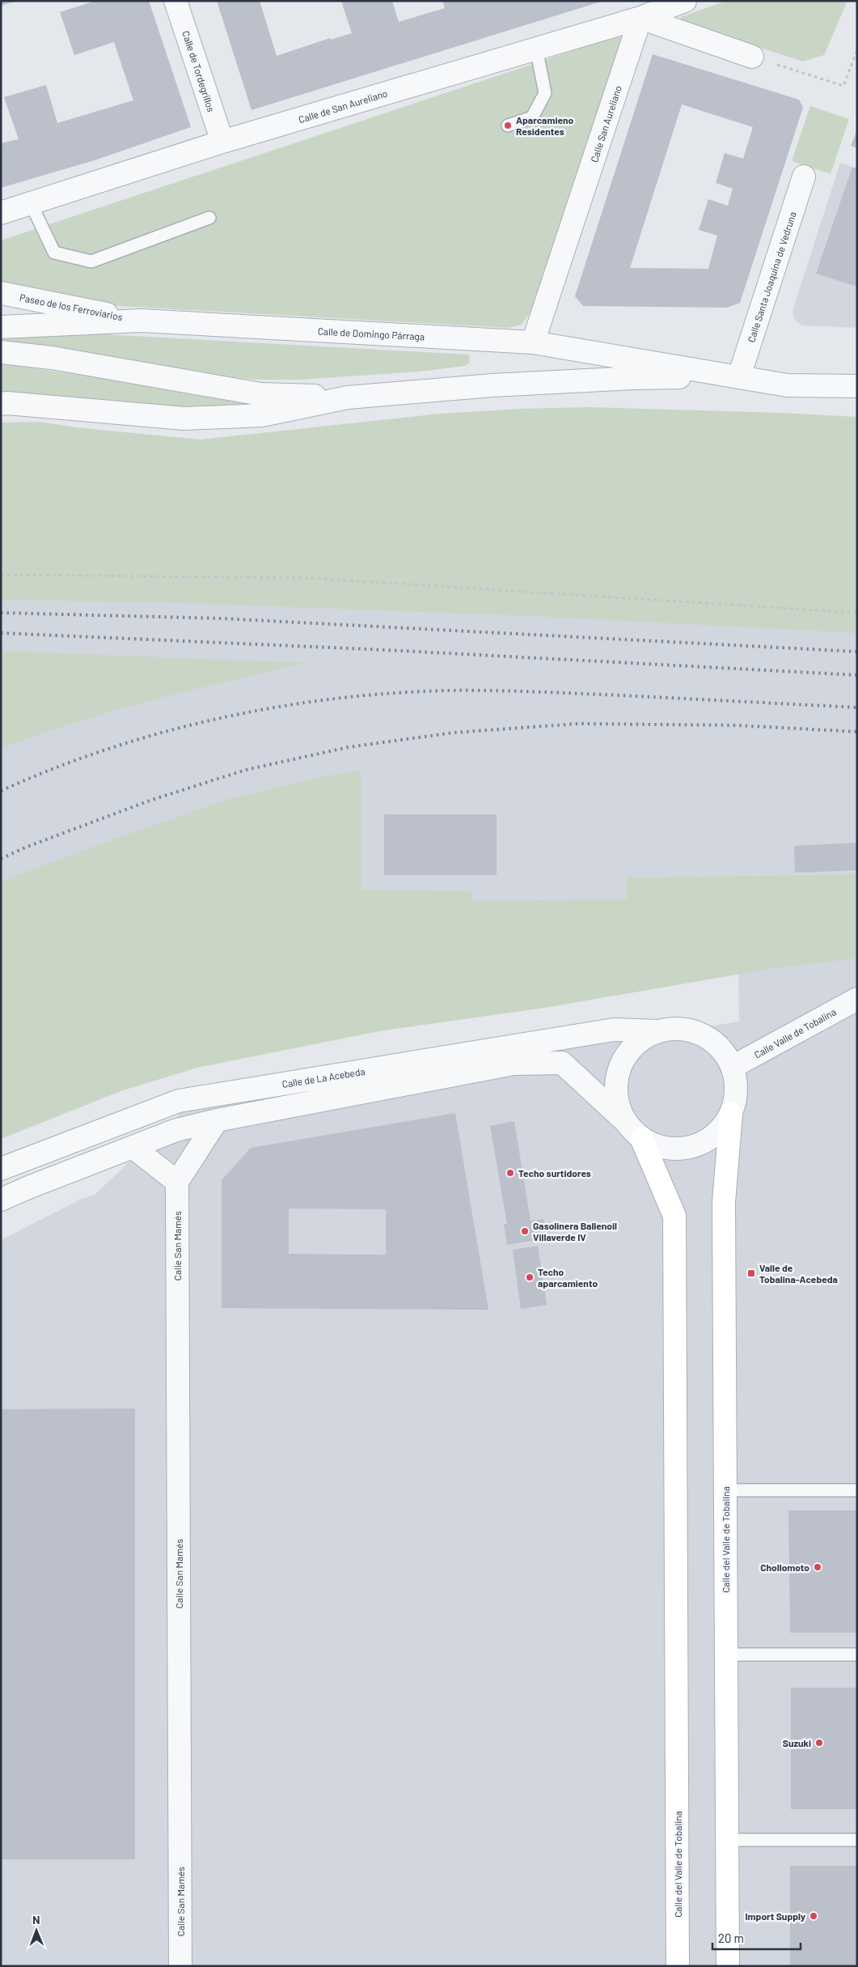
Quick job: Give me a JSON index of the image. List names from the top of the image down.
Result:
{
  "streets": {
    "main road": ["Calle del Valle de Tobalina"],
    "street": [
      "Calle de Tordegrillos",
      "Calle de San Aureliano",
      "Calle San Aureliano",
      "Calle Santa Joaquina de Vedruna",
      "Paseo de los Ferroviarios",
      "Calle de Domingo Párraga",
      "Calle Valle de Tobalina",
      "Calle de La Acebeda",
      "Calle San Mamés"
    ]
  },
  "crossings": [
    ["Calle de Tordegrillos", "Calle de San Aureliano"],
    ["Calle de San Aureliano", "Calle San Aureliano"],
    ["Calle San Aureliano", "Calle de Domingo Párraga"],
    ["Calle Santa Joaquina de Vedruna", "Calle de Domingo Párraga"],
    ["Paseo de los Ferroviarios", "Calle de Domingo Párraga"],
    ["Calle Valle de Tobalina", "Calle de La Acebeda"],
    ["Calle Valle de Tobalina", "Calle del Valle de Tobalina"],
    ["Calle de La Acebeda", "Calle del Valle de Tobalina"]
  ],
  "places": {
    "other": [
      "Aparcamieno Residentes",
      "Techo surtidores",
      "Gasolinera Ballenoil Villaverde IV",
      "Techo aparcamiento",
      "Chollomoto",
      "Suzuki",
      "Import Supply"
    ],
    "transit": ["Valle de Tobalina-Acebeda"]
  },
  "scale_bar": "20 m",
  "north": "top"
}
